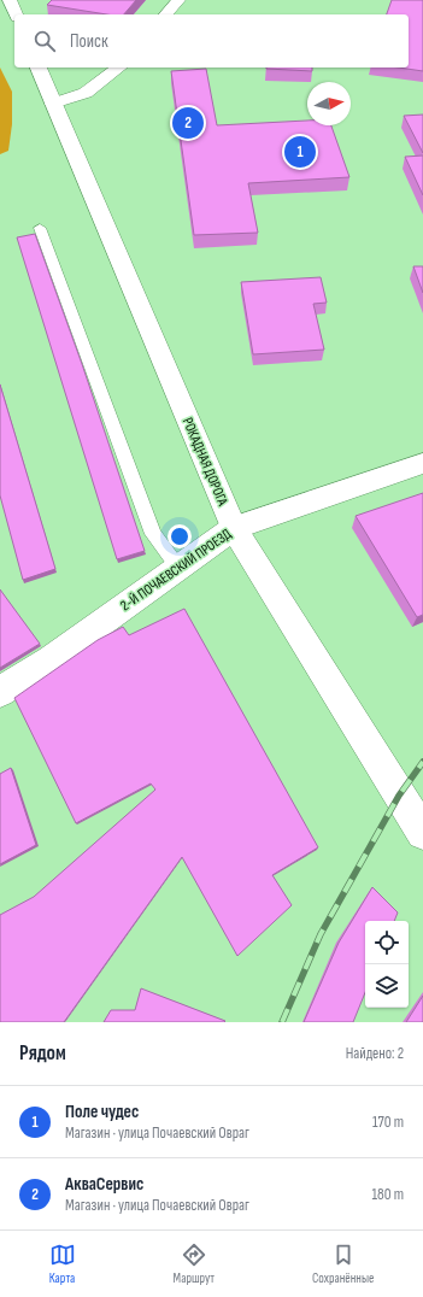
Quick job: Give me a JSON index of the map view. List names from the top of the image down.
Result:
{
  "streets": {
    "main road": ["РОКАДНАЯ ДОРОГА", "2-Й ПОЧАЕВСКИЙ ПРОЕЗД"]
  },
  "crossings": [
    ["РОКАДНАЯ ДОРОГА", "2-Й ПОЧАЕВСКИЙ ПРОЕЗД"]
  ],
  "north": "right",
  "page": {
    "search": "Поиск",
    "pins": ["2", "1"],
    "heading": ["Рядом", "Найдено: 2"],
    "list": [
      {
        "mark": "1",
        "name": "Поле чудес",
        "note": "Магазин · улица Почаевский Овраг",
        "value": "170 m"
      },
      {
        "mark": "2",
        "name": "АкваСервис",
        "note": "Магазин · улица Почаевский Овраг",
        "value": "180 m"
      }
    ],
    "nav": ["Карта", "Маршрут", "Сохранённые"]
  }
}
